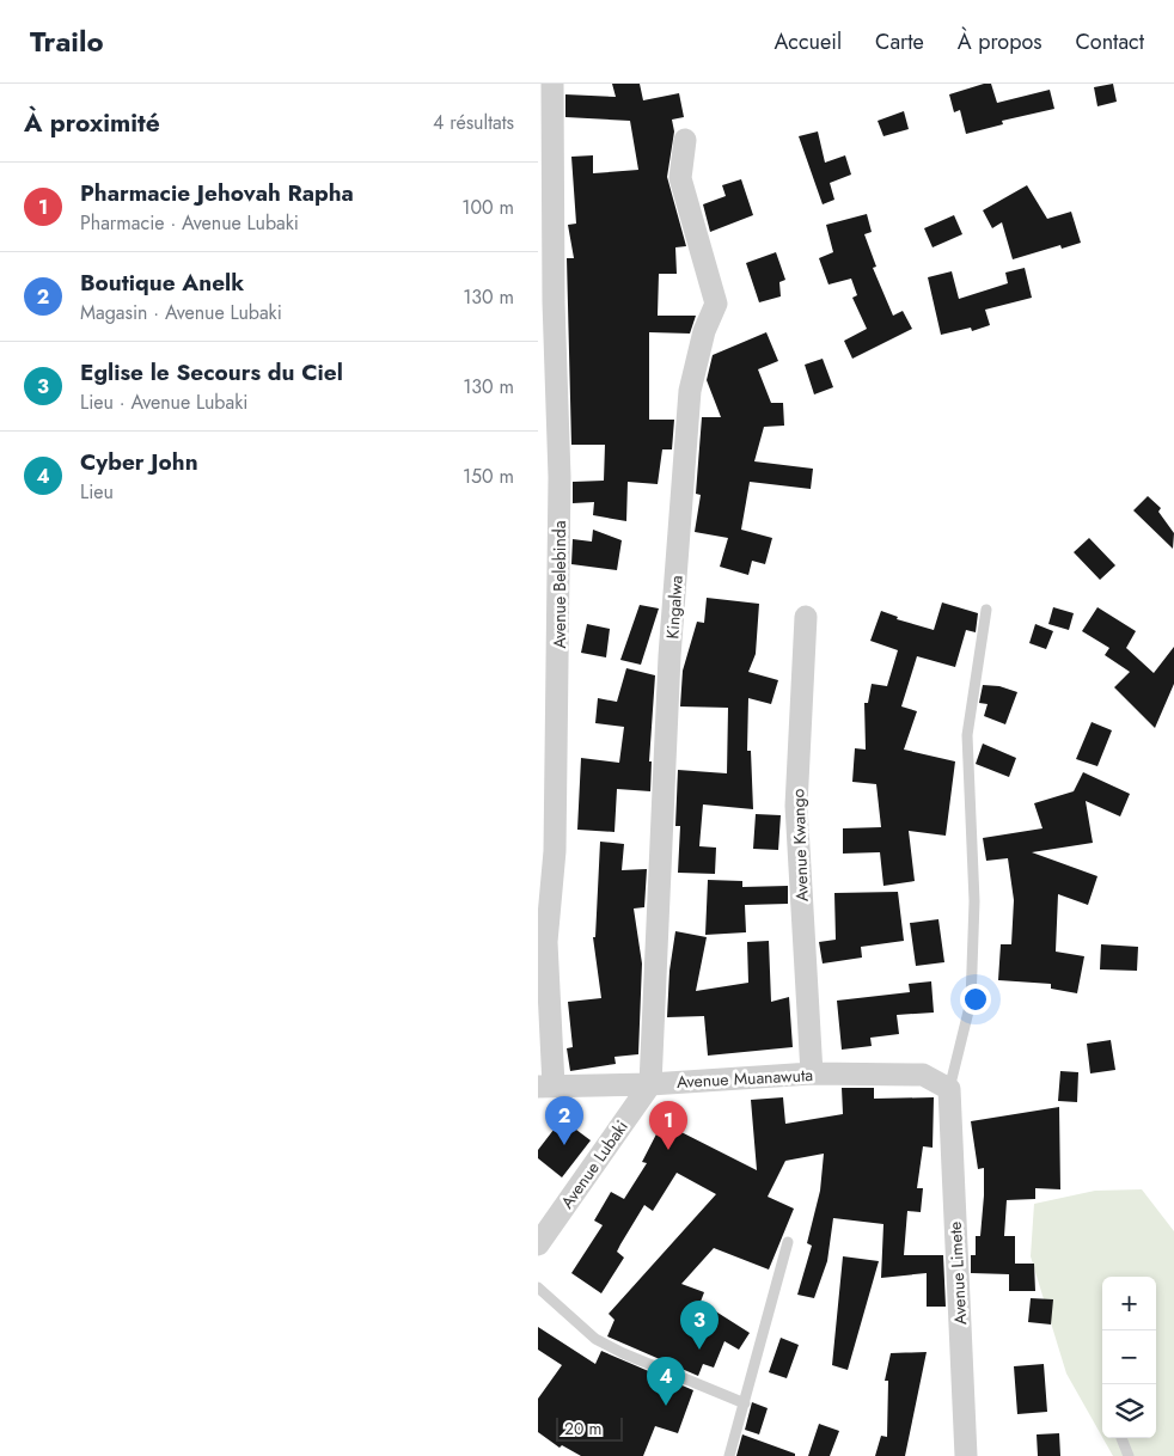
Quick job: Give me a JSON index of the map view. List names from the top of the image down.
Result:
{
  "streets": {
    "street": [
      "Avenue Belebinda",
      "Kingalwa",
      "Avenue Kwango",
      "Avenue Muanawuta",
      "Avenue Lubaki",
      "Avenue Limete"
    ]
  },
  "crossings": [
    ["Avenue Belebinda", "Avenue Muanawuta"],
    ["Kingalwa", "Avenue Muanawuta"],
    ["Kingalwa", "Avenue Lubaki"],
    ["Avenue Kwango", "Avenue Muanawuta"],
    ["Avenue Muanawuta", "Avenue Lubaki"],
    ["Avenue Muanawuta", "Avenue Limete"]
  ],
  "scale_bar": "20 m",
  "page": {
    "header": "Trailo",
    "nav": [
      "Accueil",
      "Carte",
      "À propos",
      "Contact"
    ],
    "heading": ["À proximité", "4 résultats"],
    "list": [
      {
        "mark": "1",
        "name": "Pharmacie Jehovah Rapha",
        "note": "Pharmacie · Avenue Lubaki",
        "value": "100 m"
      },
      {
        "mark": "2",
        "name": "Boutique Anelk",
        "note": "Magasin · Avenue Lubaki",
        "value": "130 m"
      },
      {
        "mark": "3",
        "name": "Eglise le Secours du Ciel",
        "note": "Lieu · Avenue Lubaki",
        "value": "130 m"
      },
      {
        "mark": "4",
        "name": "Cyber John",
        "note": "Lieu",
        "value": "150 m"
      }
    ],
    "pins": [
      "2",
      "1",
      "3",
      "4"
    ],
    "map_buttons": ["+", "−"],
    "scale": "20 m"
  }
}
